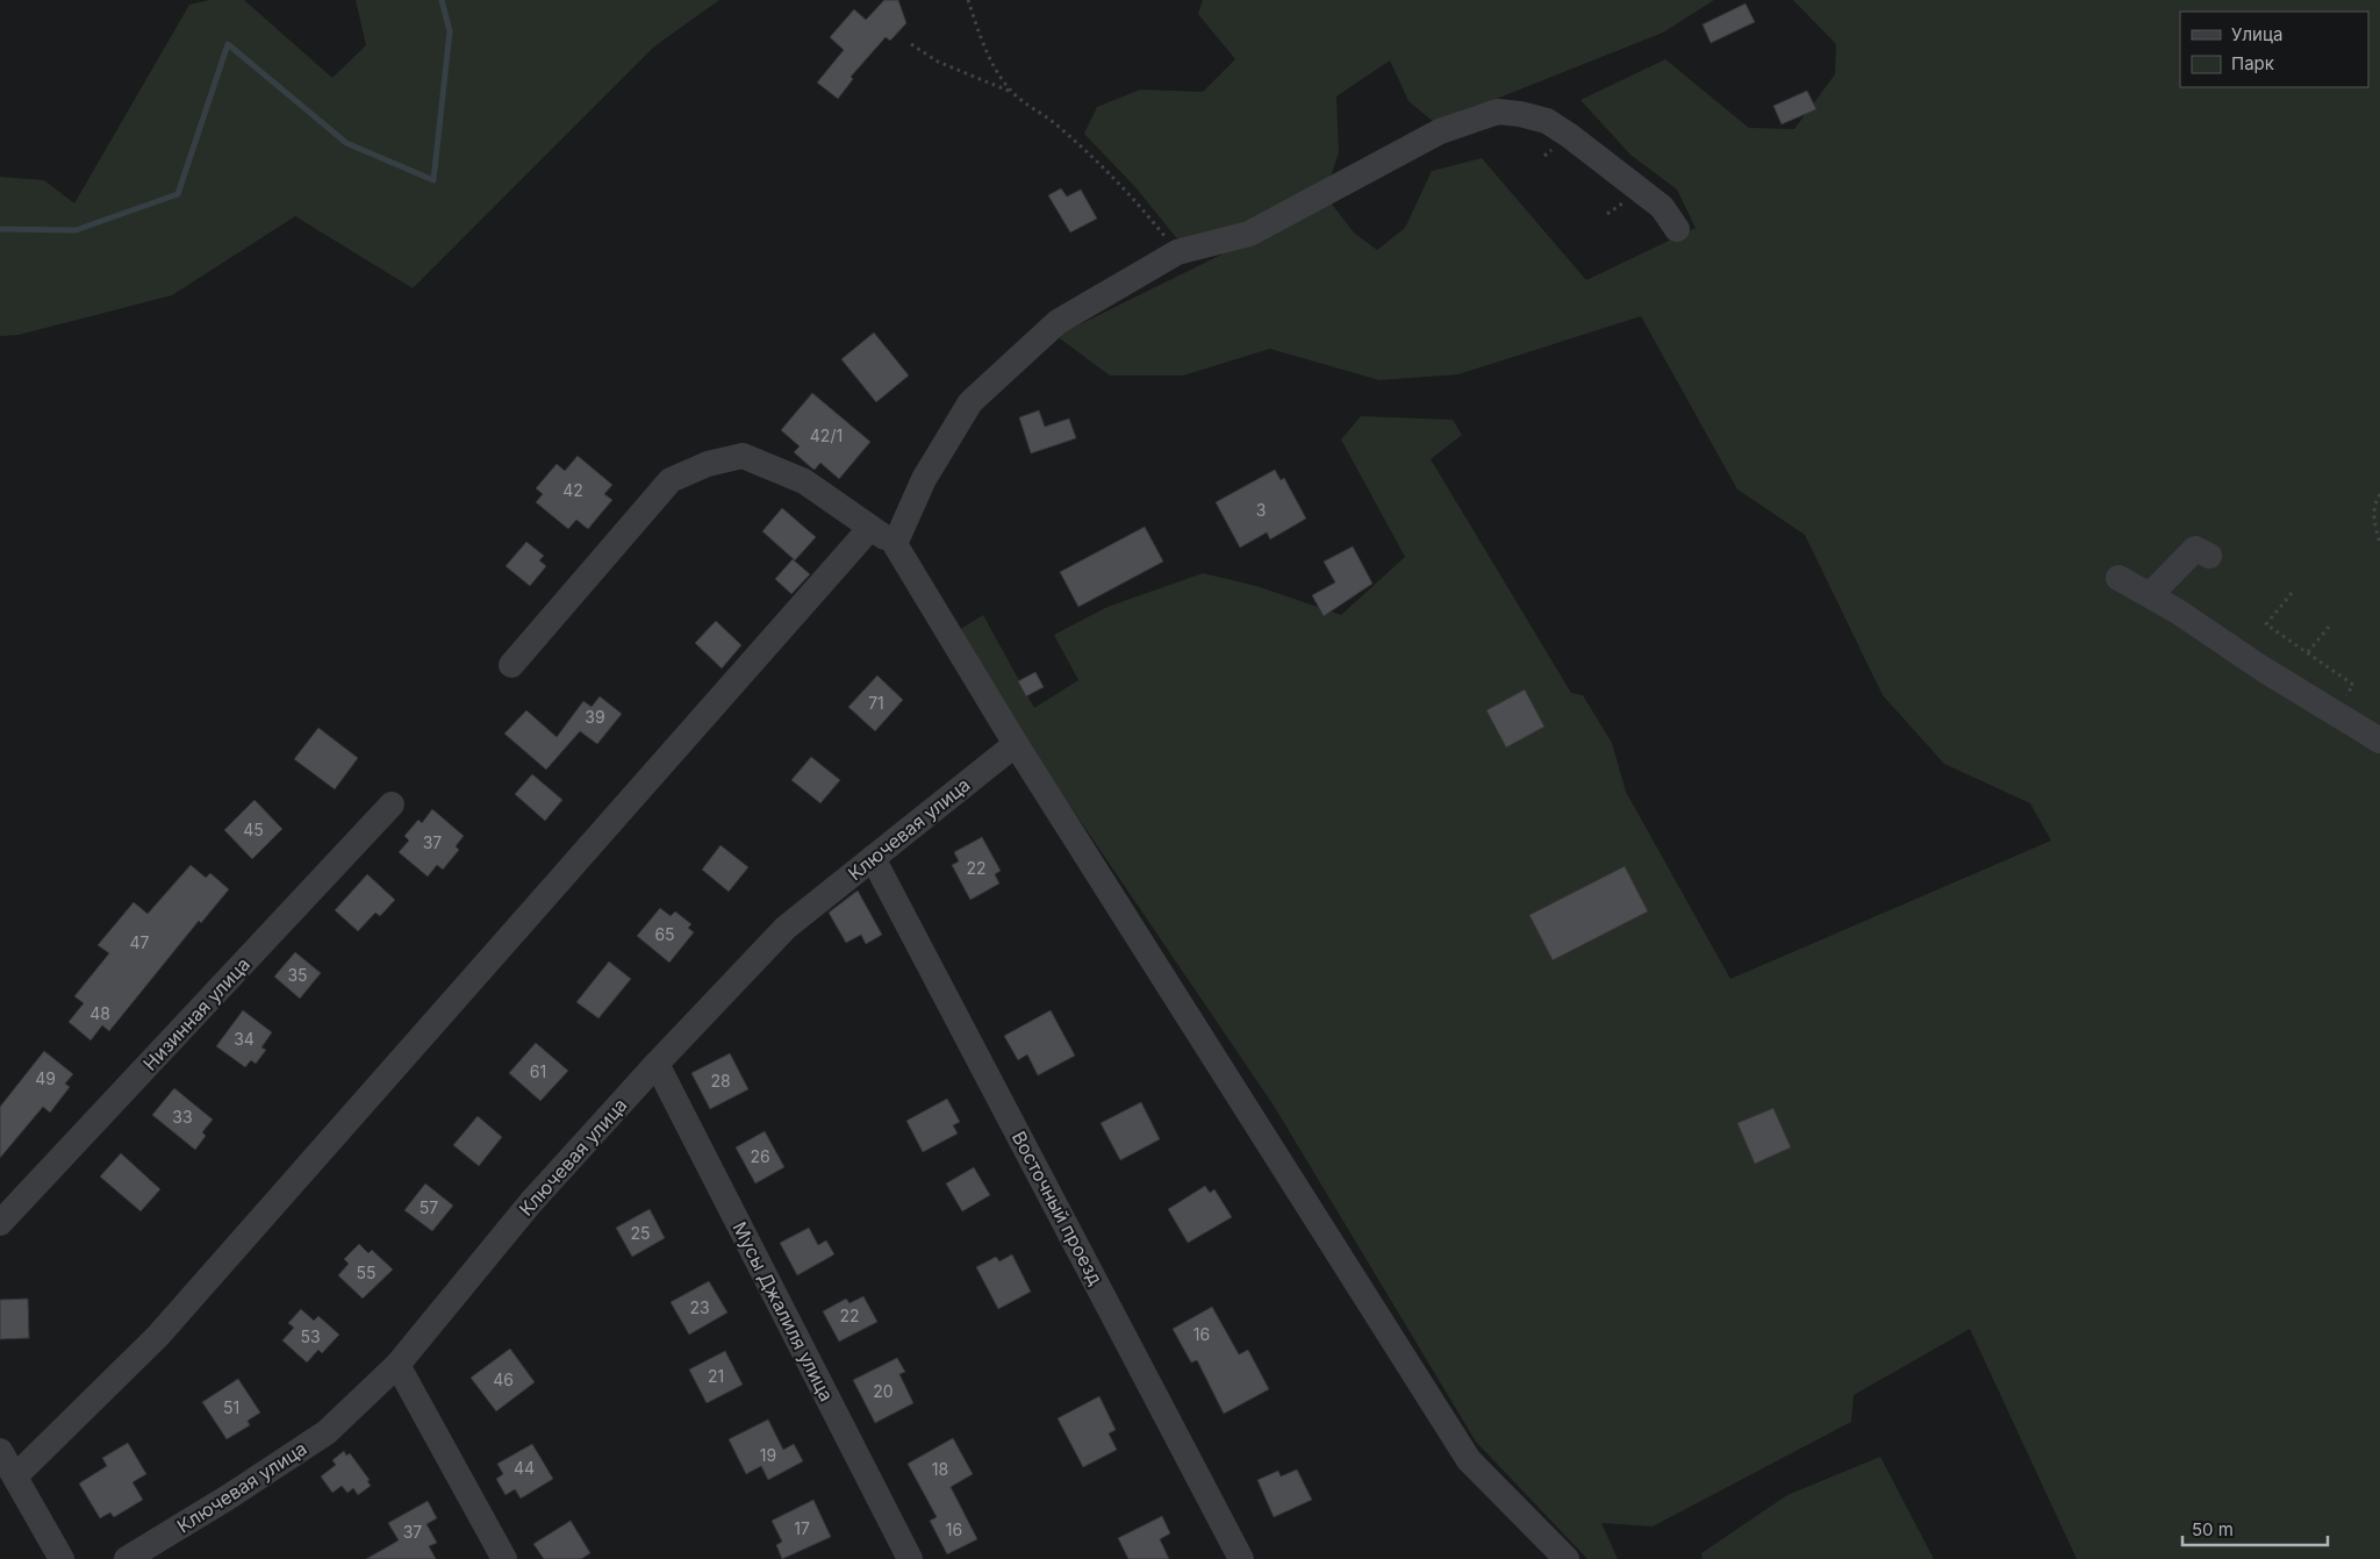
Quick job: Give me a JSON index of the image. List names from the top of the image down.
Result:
{
  "streets": {
    "street": [
      "Ключевая улица",
      "Низинная улица",
      "Восточный проезд",
      "Мусы Джалиля улица"
    ]
  },
  "crossings": [
    ["Ключевая улица", "Восточный проезд"],
    ["Ключевая улица", "Мусы Джалиля улица"]
  ],
  "house_numbers": [
    "42/1",
    "42",
    "3",
    "71",
    "39",
    "45",
    "37",
    "22",
    "65",
    "47",
    "35",
    "48",
    "34",
    "61",
    "49",
    "28",
    "33",
    "26",
    "57",
    "25",
    "55",
    "23",
    "22",
    "16",
    "53",
    "21",
    "46",
    "20",
    "51",
    "19",
    "44",
    "18",
    "17",
    "16",
    "37"
  ],
  "legend": ["Улица", "Парк"],
  "scale_bar": "50 m"
}
